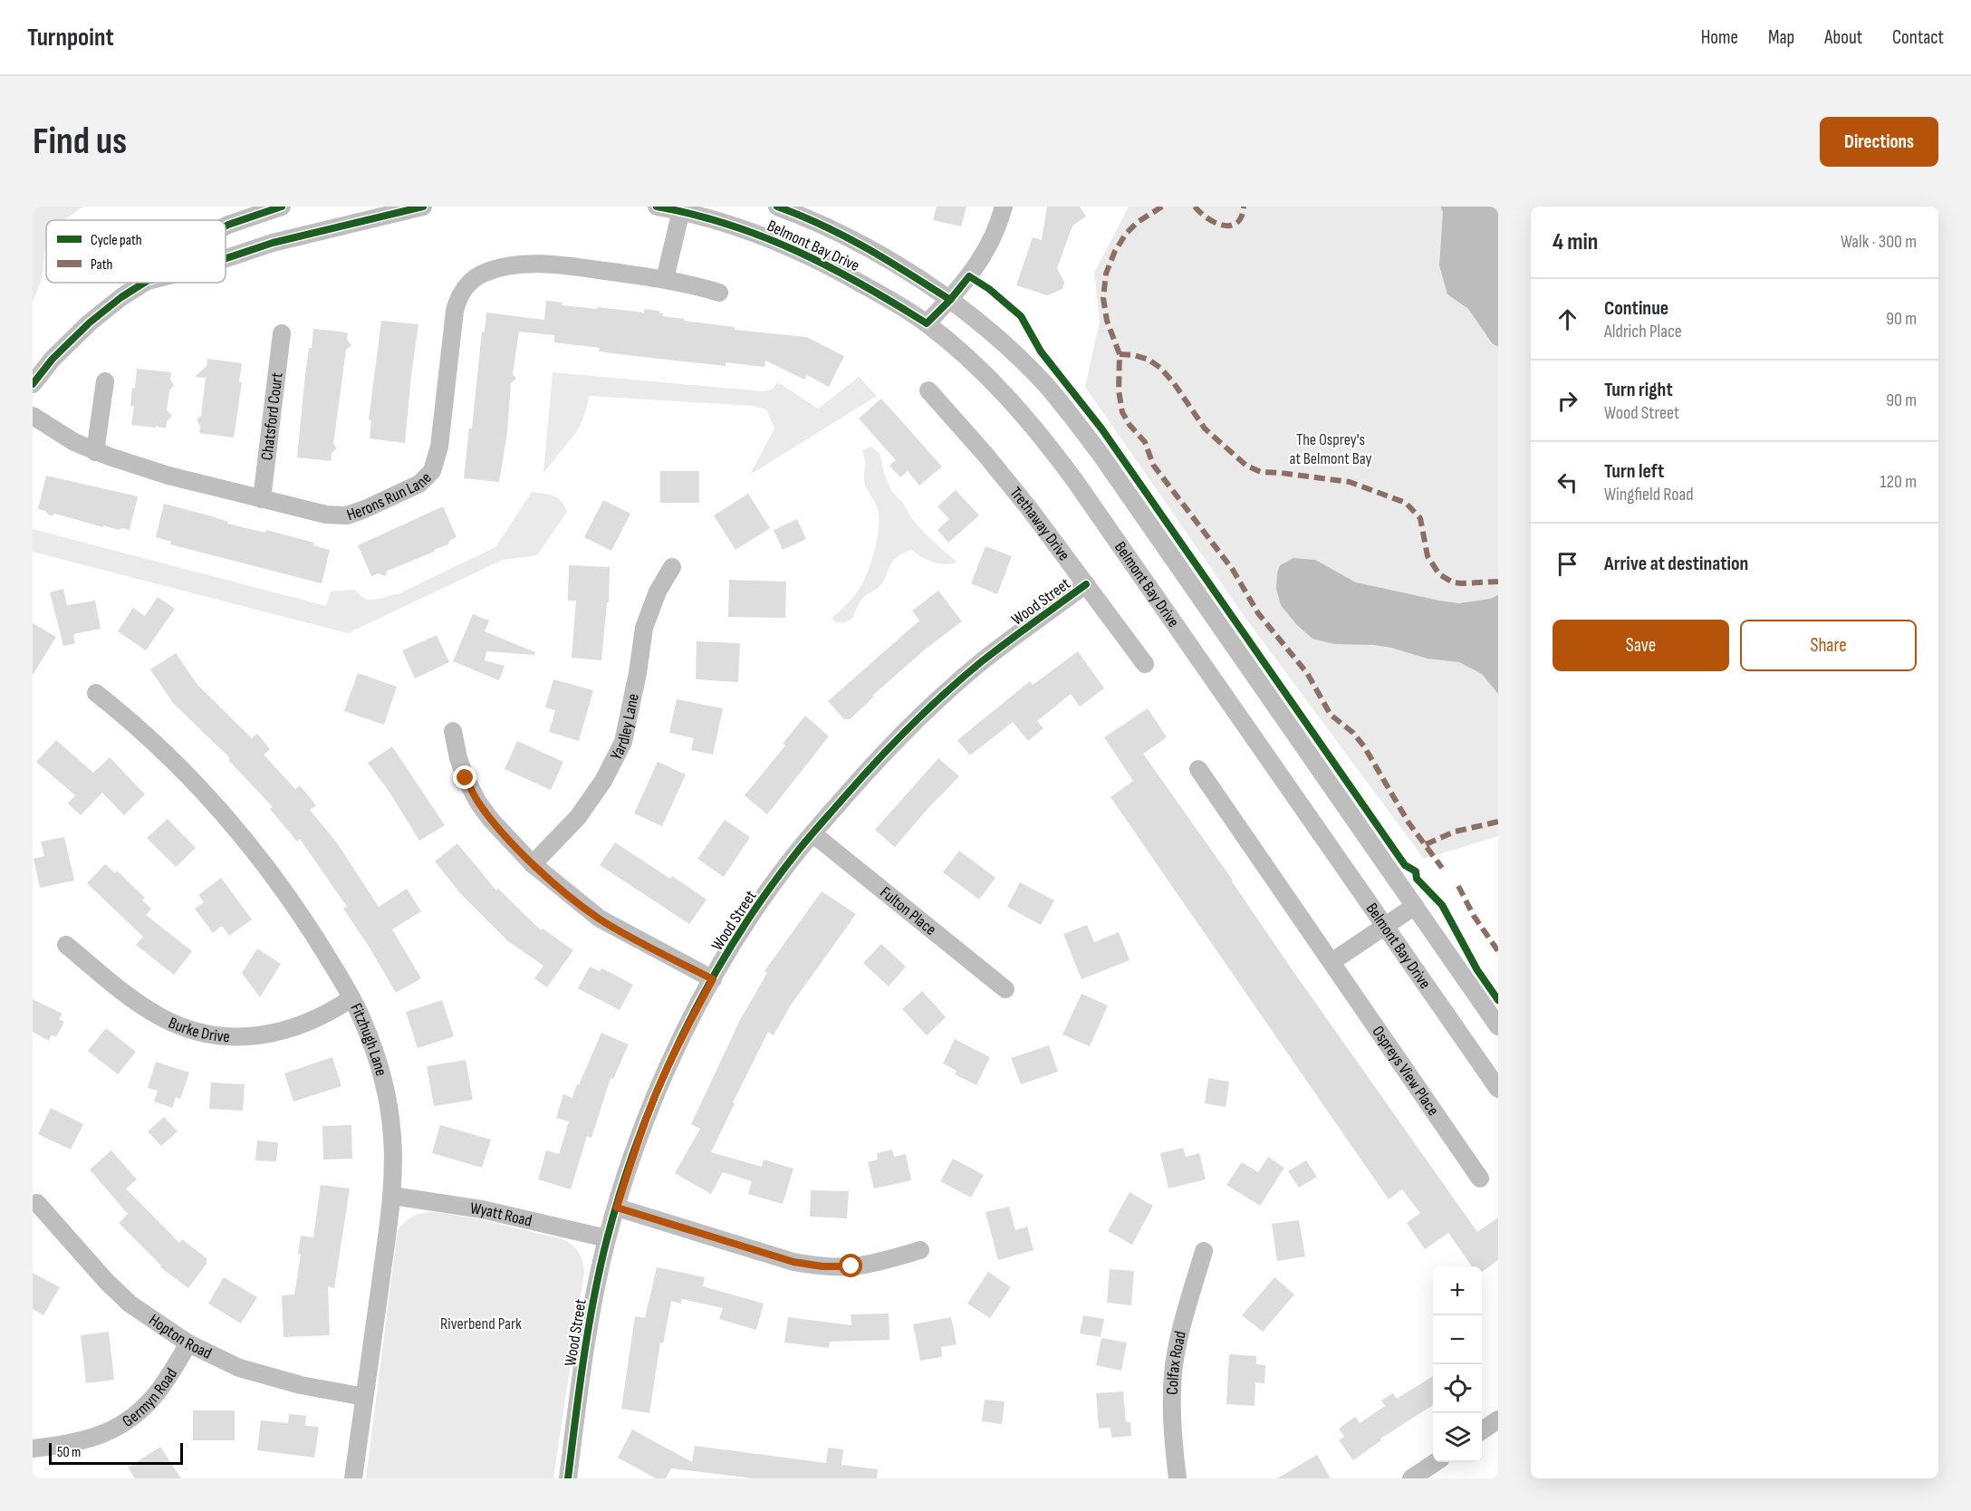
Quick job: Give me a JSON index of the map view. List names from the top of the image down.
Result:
{
  "streets": {
    "street": [
      "Belmont Bay Drive",
      "Chatsford Court",
      "Herons Run Lane",
      "Trethaway Drive",
      "Wood Street",
      "Yardley Lane",
      "Fulton Place",
      "Burke Drive",
      "Fitzhugh Lane",
      "Ospreys View Place",
      "Wyatt Road",
      "Hopton Road",
      "Colfax Road",
      "Germyn Road"
    ]
  },
  "crossings": [
    ["Chatsford Court", "Herons Run Lane"],
    ["Trethaway Drive", "Wood Street"],
    ["Wood Street", "Fulton Place"],
    ["Wood Street", "Wyatt Road"],
    ["Burke Drive", "Fitzhugh Lane"],
    ["Fitzhugh Lane", "Wyatt Road"],
    ["Fitzhugh Lane", "Hopton Road"],
    ["Hopton Road", "Germyn Road"]
  ],
  "parks": ["The Osprey's at Belmont Bay", "Riverbend Park"],
  "legend": ["Cycle path", "Path"],
  "scale_bar": "50 m",
  "page": {
    "header": "Turnpoint",
    "nav": [
      "Home",
      "Map",
      "About",
      "Contact"
    ],
    "buttons": [
      "Directions",
      ["Save", "Share"]
    ],
    "title": "Find us",
    "heading": ["4 min", "Walk · 300 m"],
    "list": [
      ["Continue", "Aldrich Place", "90 m"],
      ["Turn right", "Wood Street", "90 m"],
      ["Turn left", "Wingfield Road", "120 m"],
      "Arrive at destination"
    ],
    "map_buttons": ["+", "−"],
    "scale": "50 m"
  }
}
